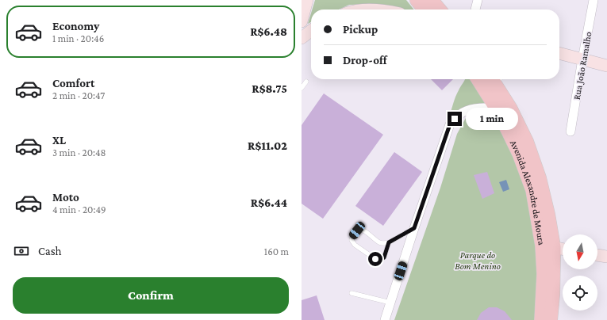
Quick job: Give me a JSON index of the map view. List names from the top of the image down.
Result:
{
  "streets": {
    "main road": ["Avenida Alexandre de Moura"],
    "street": ["Rua João Ramalho"]
  },
  "parks": ["Parque do Bom Menino"],
  "north": "bottom",
  "page": {
    "list": [
      {
        "name": "Economy",
        "note": "1 min · 20:46",
        "value": "R$6.48"
      },
      {
        "name": "Comfort",
        "note": "2 min · 20:47",
        "value": "R$8.75"
      },
      {
        "name": "XL",
        "note": "3 min · 20:48",
        "value": "R$11.02"
      },
      {
        "name": "Moto",
        "note": "4 min · 20:49",
        "value": "R$6.44"
      }
    ],
    "banner": ["Pickup", "Drop-off"],
    "bubble": "1 min",
    "pay": ["Cash", "160 m"],
    "buttons": "Confirm"
  }
}
